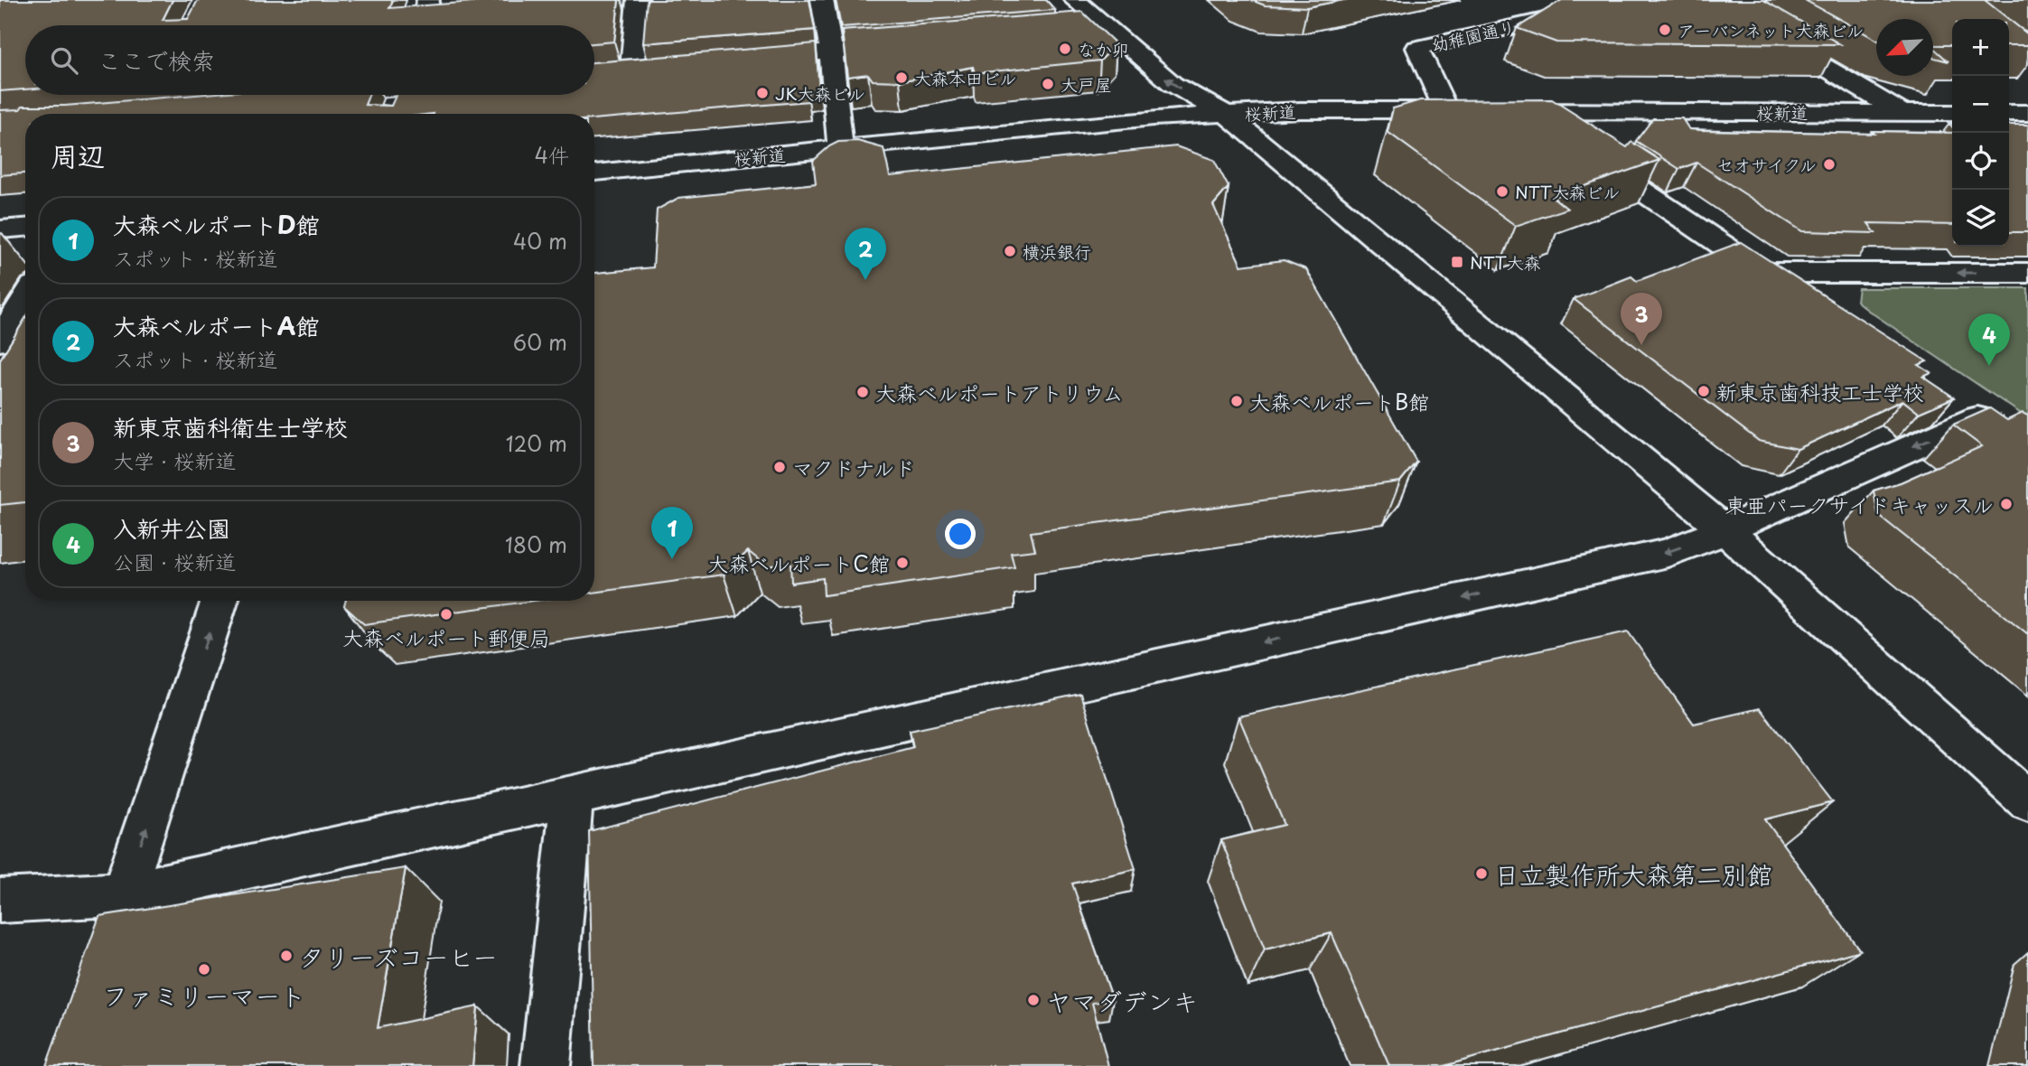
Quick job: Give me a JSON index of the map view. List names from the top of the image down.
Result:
{
  "streets": {
    "street": ["幼稚園通り", "桜新道"]
  },
  "crossings": [
    ["幼稚園通り", "桜新道"]
  ],
  "places": {
    "other": [
      "アーバンネット大森ビル",
      "なか卯",
      "大森本田ビル",
      "大戸屋",
      "JK大森ビル",
      "セオサイクル",
      "NTT大森ビル",
      "横浜銀行",
      "新東京歯科技工士学校",
      "大森ベルポートアトリウム",
      "大森ベルポートB館",
      "マクドナルド",
      "東亜パークサイドキャッスル",
      "大森ベルポートC館",
      "大森ベルポート郵便局",
      "日立製作所大森第二別館",
      "タリーズコーヒー",
      "ファミリーマート",
      "ヤマダデンキ"
    ],
    "transit": ["NTT大森"]
  },
  "north": "bottom left",
  "page": {
    "map_buttons": ["+", "−"],
    "search": "ここで検索",
    "heading": ["周辺", "4件"],
    "list": [
      {
        "mark": "1",
        "name": "大森ベルポートD館",
        "note": "スポット · 桜新道",
        "value": "40 m"
      },
      {
        "mark": "2",
        "name": "大森ベルポートA館",
        "note": "スポット · 桜新道",
        "value": "60 m"
      },
      {
        "mark": "3",
        "name": "新東京歯科衛生士学校",
        "note": "大学 · 桜新道",
        "value": "120 m"
      },
      {
        "mark": "4",
        "name": "入新井公園",
        "note": "公園 · 桜新道",
        "value": "180 m"
      }
    ],
    "pins": [
      "2",
      "3",
      "4",
      "1"
    ]
  }
}
